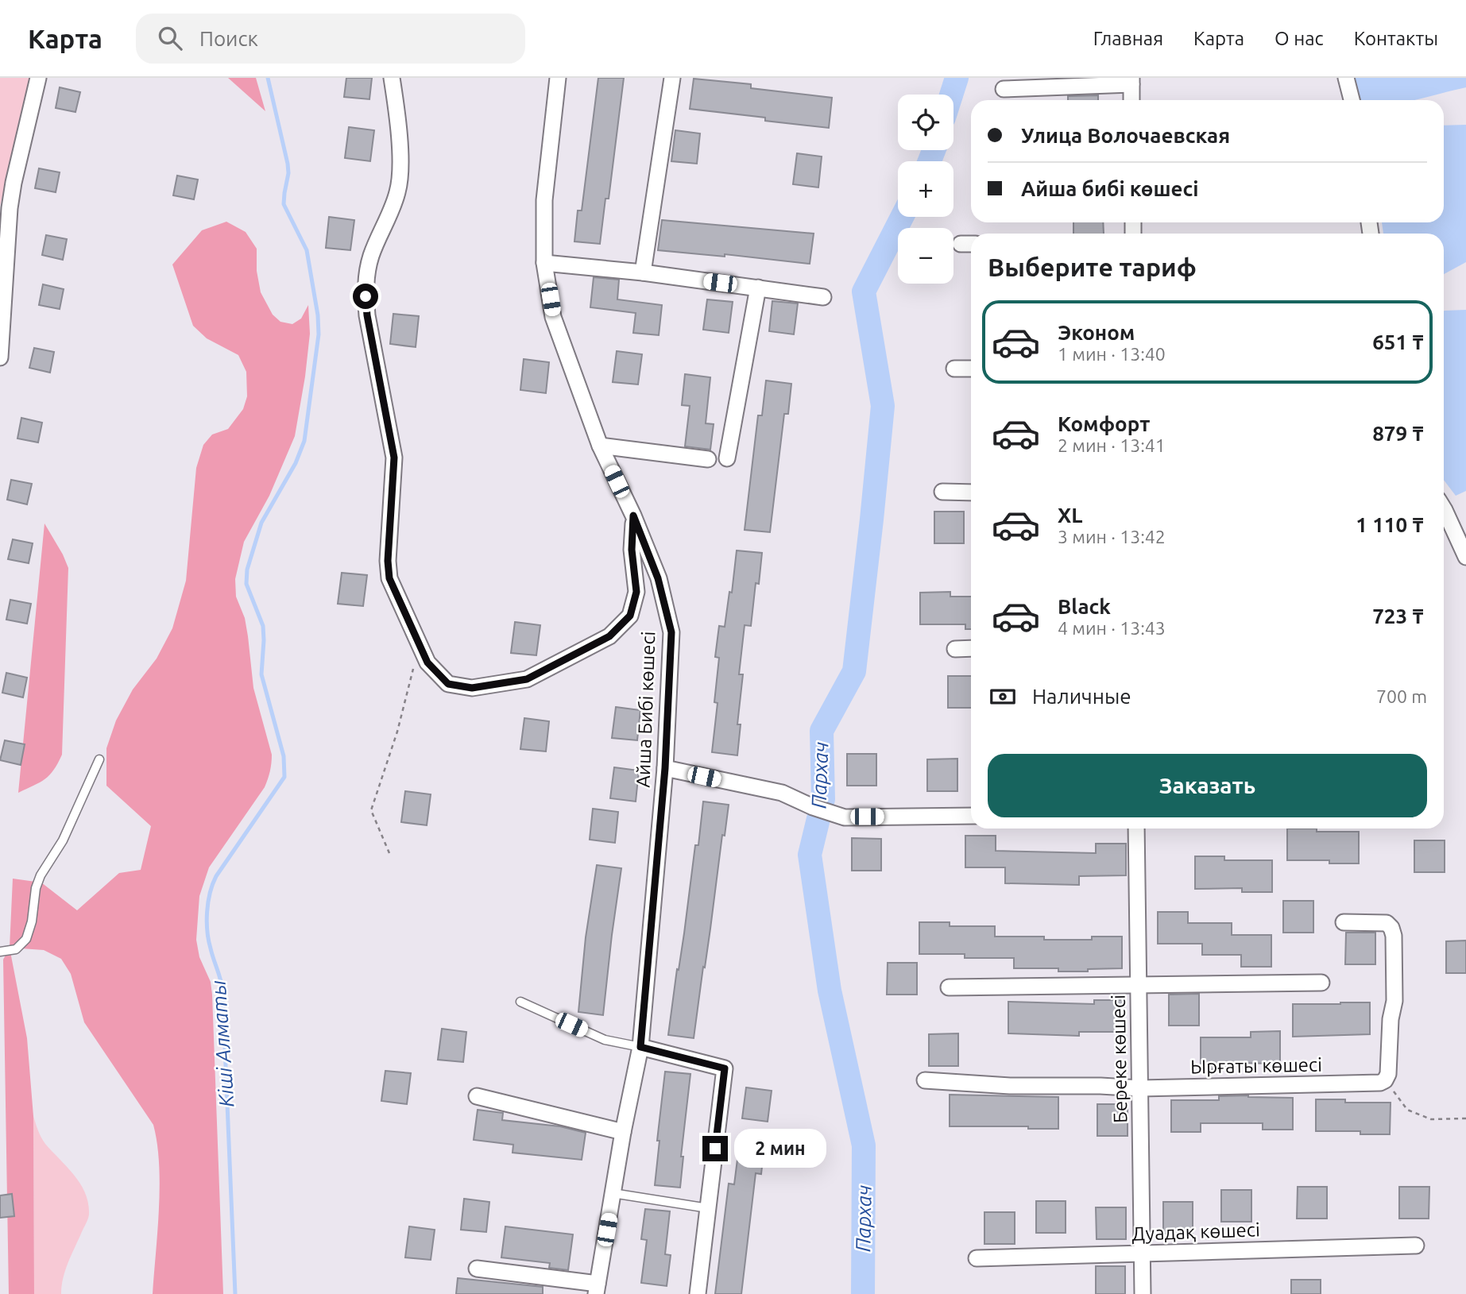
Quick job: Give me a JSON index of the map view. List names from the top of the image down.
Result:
{
  "streets": {
    "street": [
      "Айша Бибі көшесі",
      "Береке көшесі",
      "Ырғаты көшесі",
      "Дуадақ көшесі"
    ]
  },
  "crossings": [
    ["Береке көшесі", "Ырғаты көшесі"],
    ["Береке көшесі", "Дуадақ көшесі"]
  ],
  "water": ["Пархач", "Кіші Алматы"],
  "page": {
    "header": "Карта",
    "search": "Поиск",
    "nav": [
      "Главная",
      "Карта",
      "О нас",
      "Контакты"
    ],
    "map_buttons": ["+", "−"],
    "banner": ["Улица Волочаевская", "Айша бибі көшесі"],
    "heading": "Выберите тариф",
    "list": [
      {
        "name": "Эконом",
        "note": "1 мин · 13:40",
        "value": "651 ₸"
      },
      {
        "name": "Комфорт",
        "note": "2 мин · 13:41",
        "value": "879 ₸"
      },
      {
        "name": "XL",
        "note": "3 мин · 13:42",
        "value": "1 110 ₸"
      },
      {
        "name": "Black",
        "note": "4 мин · 13:43",
        "value": "723 ₸"
      }
    ],
    "pay": ["Наличные", "700 m"],
    "buttons": "Заказать",
    "bubble": "2 мин"
  }
}
